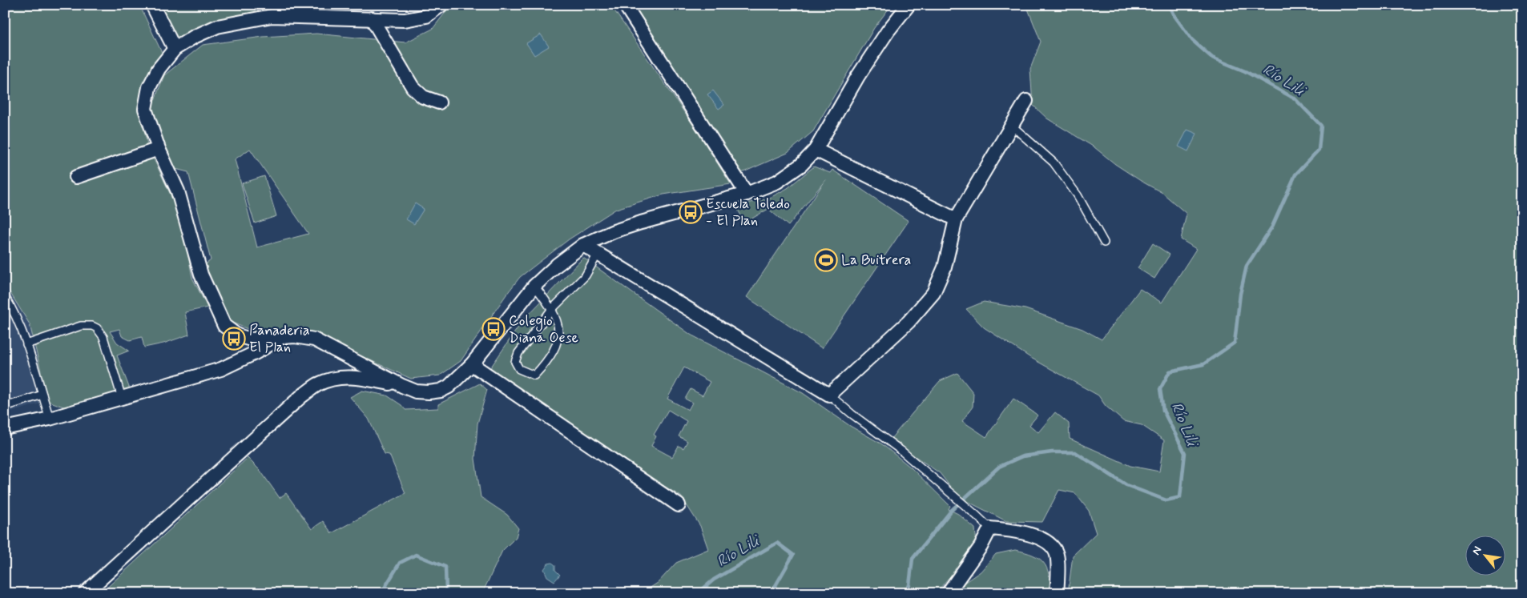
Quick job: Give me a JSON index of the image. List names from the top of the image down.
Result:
{
  "water": ["Río Lili"],
  "places": {
    "bus stop": ["Escuela Toledo - El Plan", "Colegio Diana Oese", "Panaderia El Plan"],
    "sports": ["La Buitrera"]
  },
  "north": "top left"
}
